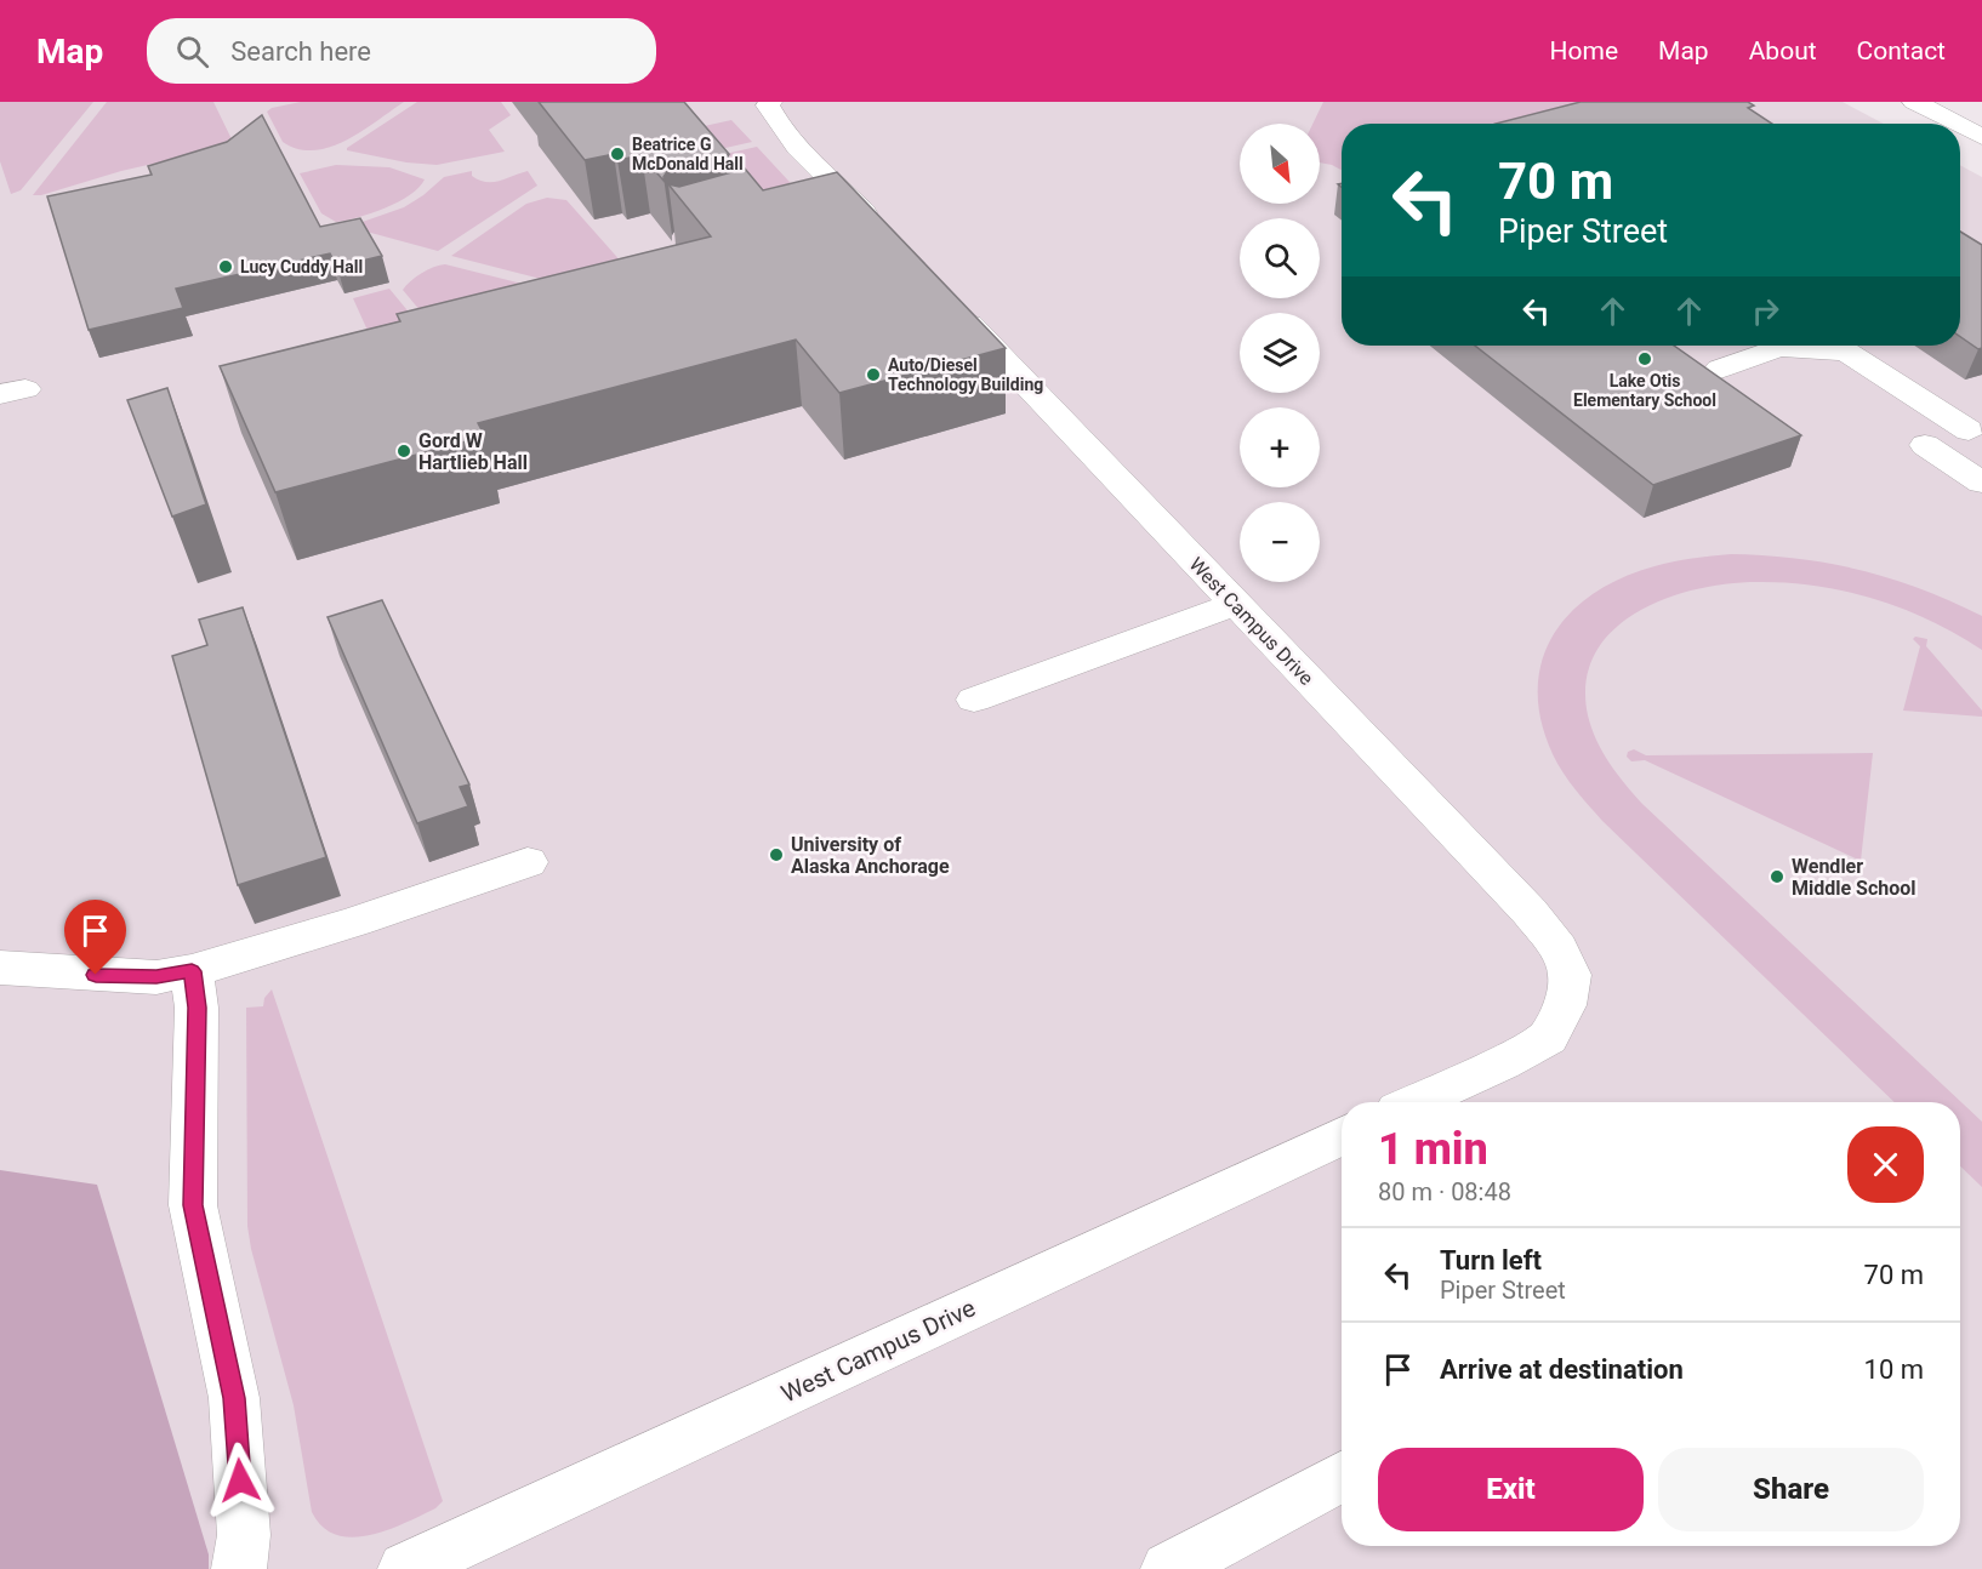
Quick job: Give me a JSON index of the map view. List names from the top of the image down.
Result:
{
  "streets": {
    "street": ["West Campus Drive"]
  },
  "places": [
    "Beatrice G McDonald Hall",
    "Lucy Cuddy Hall",
    "Lake Otis Elementary School",
    "Auto/Diesel Technology Building",
    "Gord W Hartlieb Hall",
    "University of Alaska Anchorage",
    "Wendler Middle School"
  ],
  "north": "bottom right",
  "page": {
    "header": "Map",
    "search": "Search here",
    "nav": [
      "Home",
      "Map",
      "About",
      "Contact"
    ],
    "map_buttons": ["+", "−"],
    "turn": ["70 m", "Piper Street"],
    "heading": ["1 min", "80 m · 08:48"],
    "list": [
      {
        "name": "Turn left",
        "note": "Piper Street",
        "value": "70 m"
      },
      {
        "name": "Arrive at destination",
        "value": "10 m"
      }
    ],
    "buttons": ["Exit", "Share"]
  }
}
